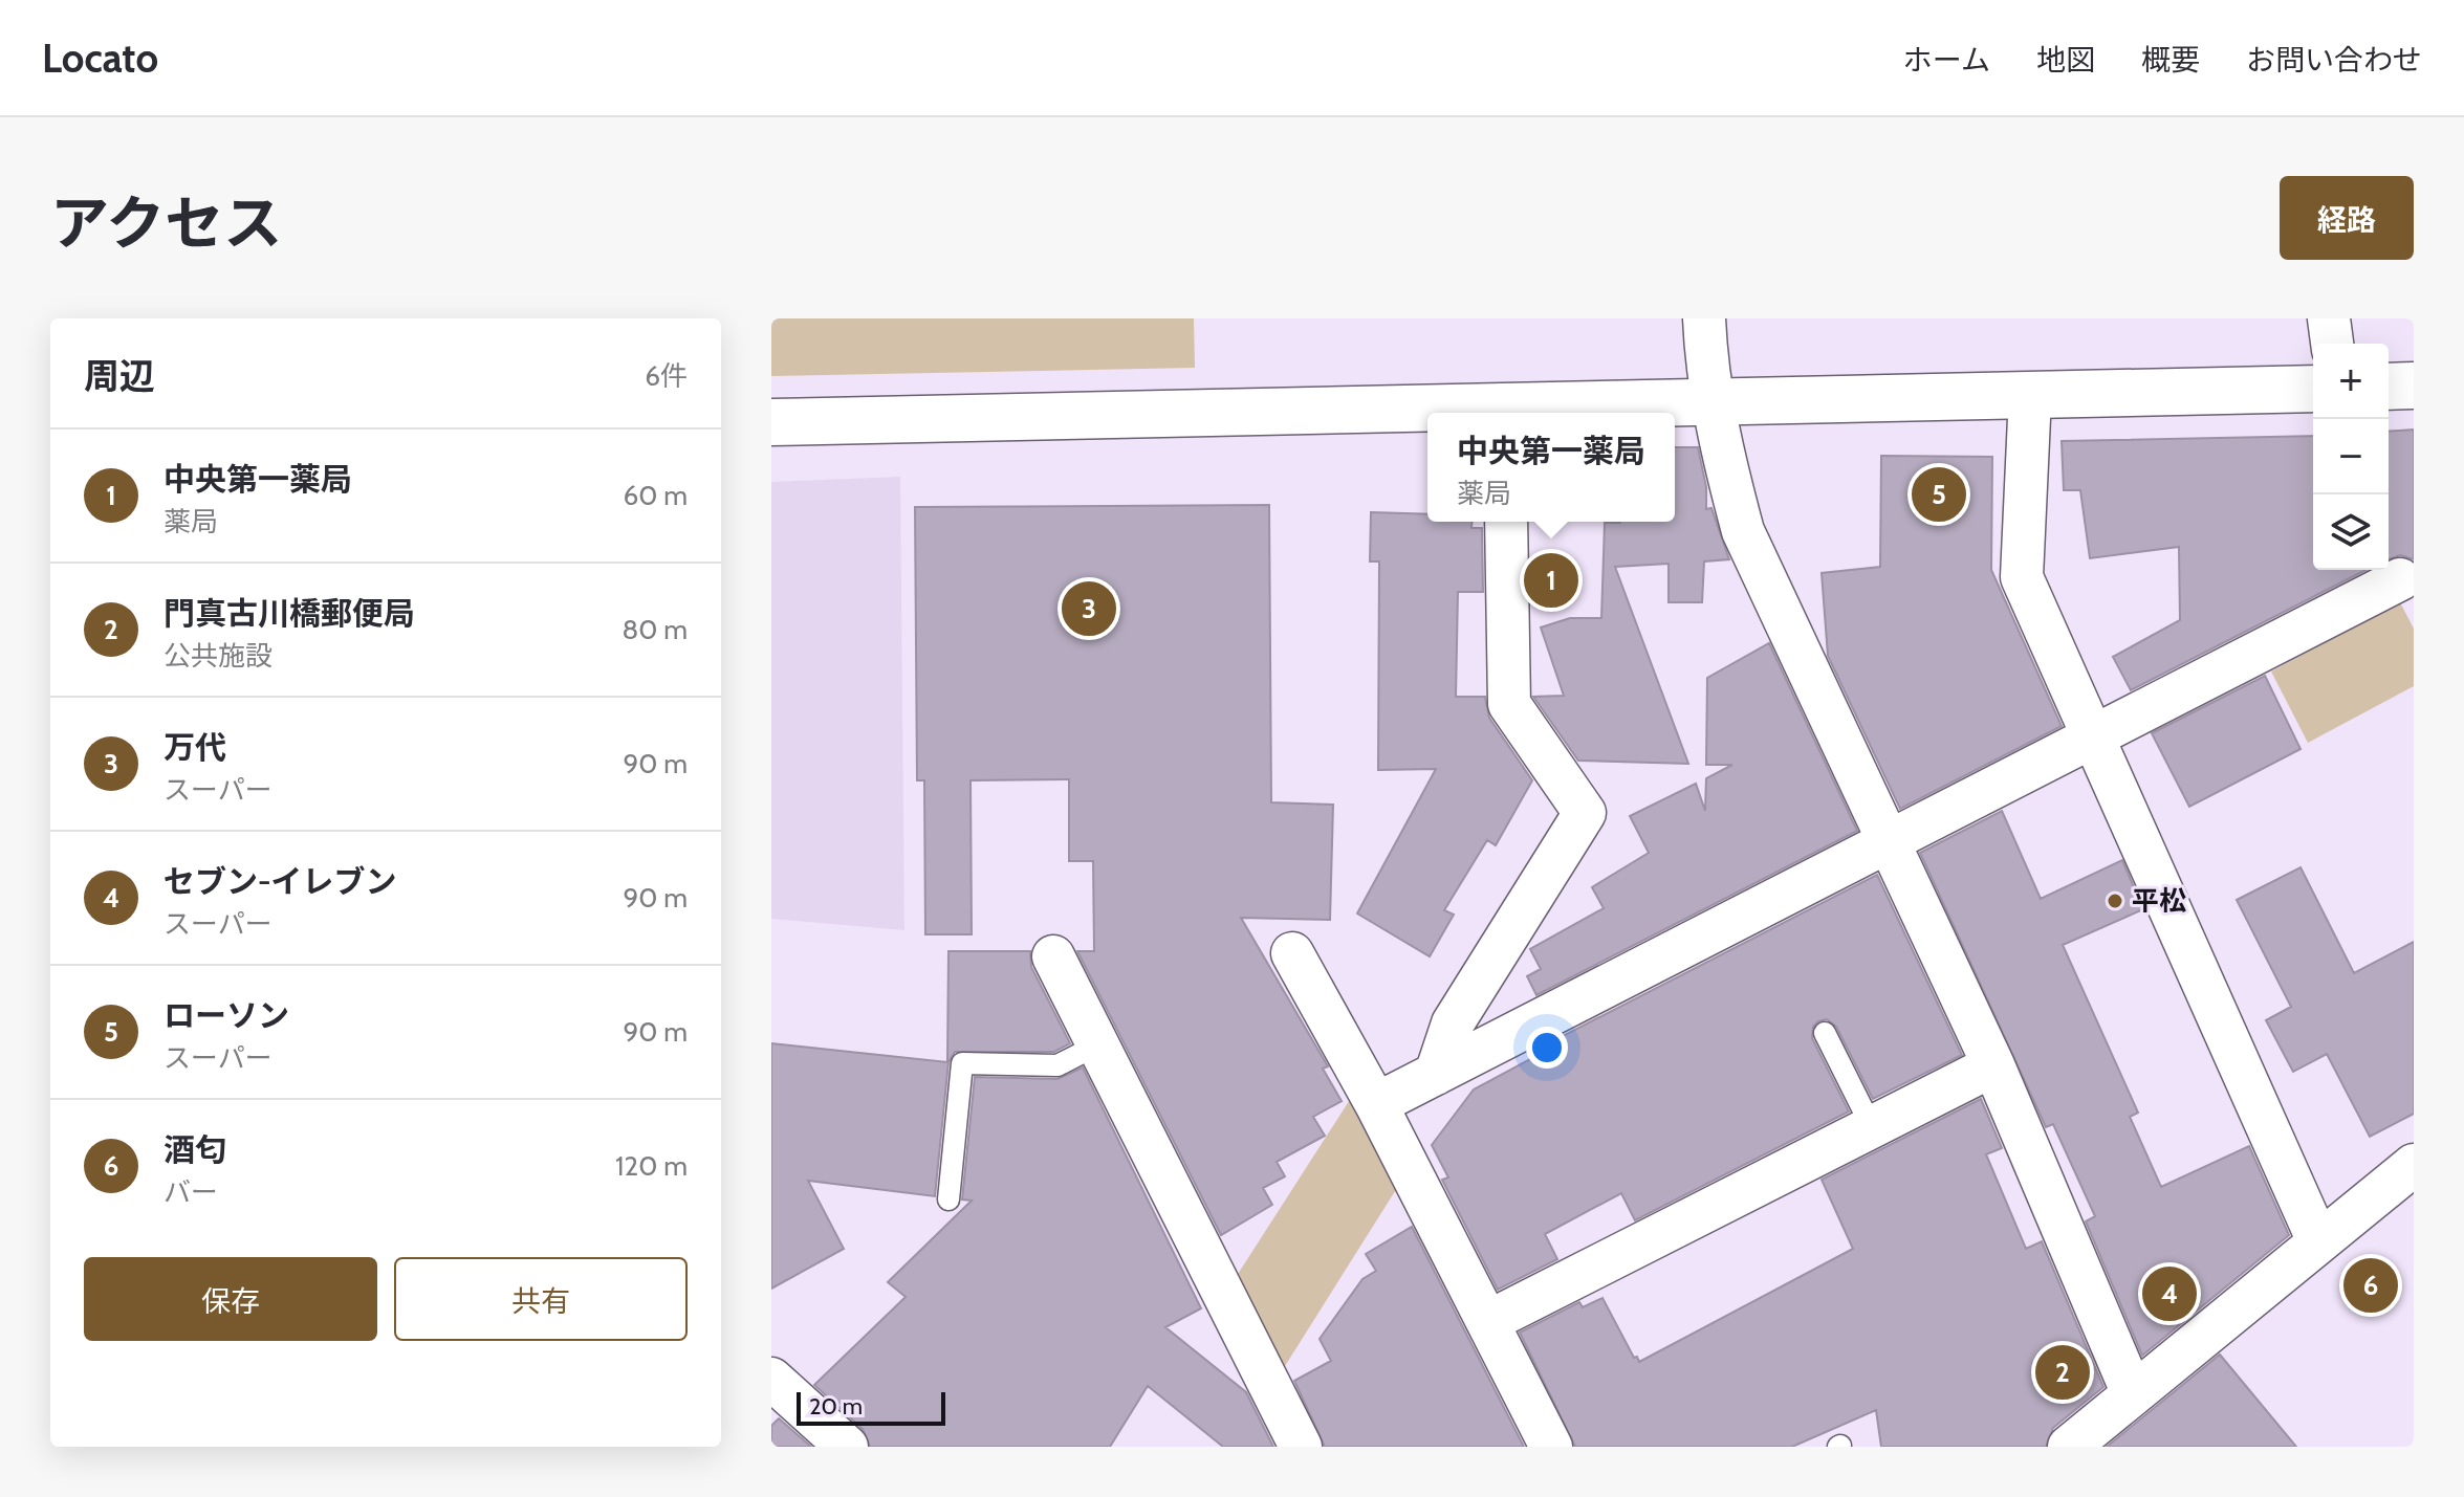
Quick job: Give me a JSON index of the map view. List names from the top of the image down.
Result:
{
  "places": ["平松"],
  "scale_bar": "20 m",
  "page": {
    "header": "Locato",
    "nav": [
      "ホーム",
      "地図",
      "概要",
      "お問い合わせ"
    ],
    "title": "アクセス",
    "buttons": [
      "経路",
      ["保存", "共有"]
    ],
    "heading": ["周辺", "6件"],
    "map_buttons": ["+", "−"],
    "popup": ["中央第一薬局", "薬局"],
    "list": [
      {
        "mark": "1",
        "name": "中央第一薬局",
        "note": "薬局",
        "value": "60 m"
      },
      {
        "mark": "2",
        "name": "門真古川橋郵便局",
        "note": "公共施設",
        "value": "80 m"
      },
      {
        "mark": "3",
        "name": "万代",
        "note": "スーパー",
        "value": "90 m"
      },
      {
        "mark": "4",
        "name": "セブン-イレブン",
        "note": "スーパー",
        "value": "90 m"
      },
      {
        "mark": "5",
        "name": "ローソン",
        "note": "スーパー",
        "value": "90 m"
      },
      {
        "mark": "6",
        "name": "酒匂",
        "note": "バー",
        "value": "120 m"
      }
    ],
    "pins": [
      "5",
      "1",
      "3",
      "6",
      "4",
      "2"
    ],
    "scale": "20 m"
  }
}
